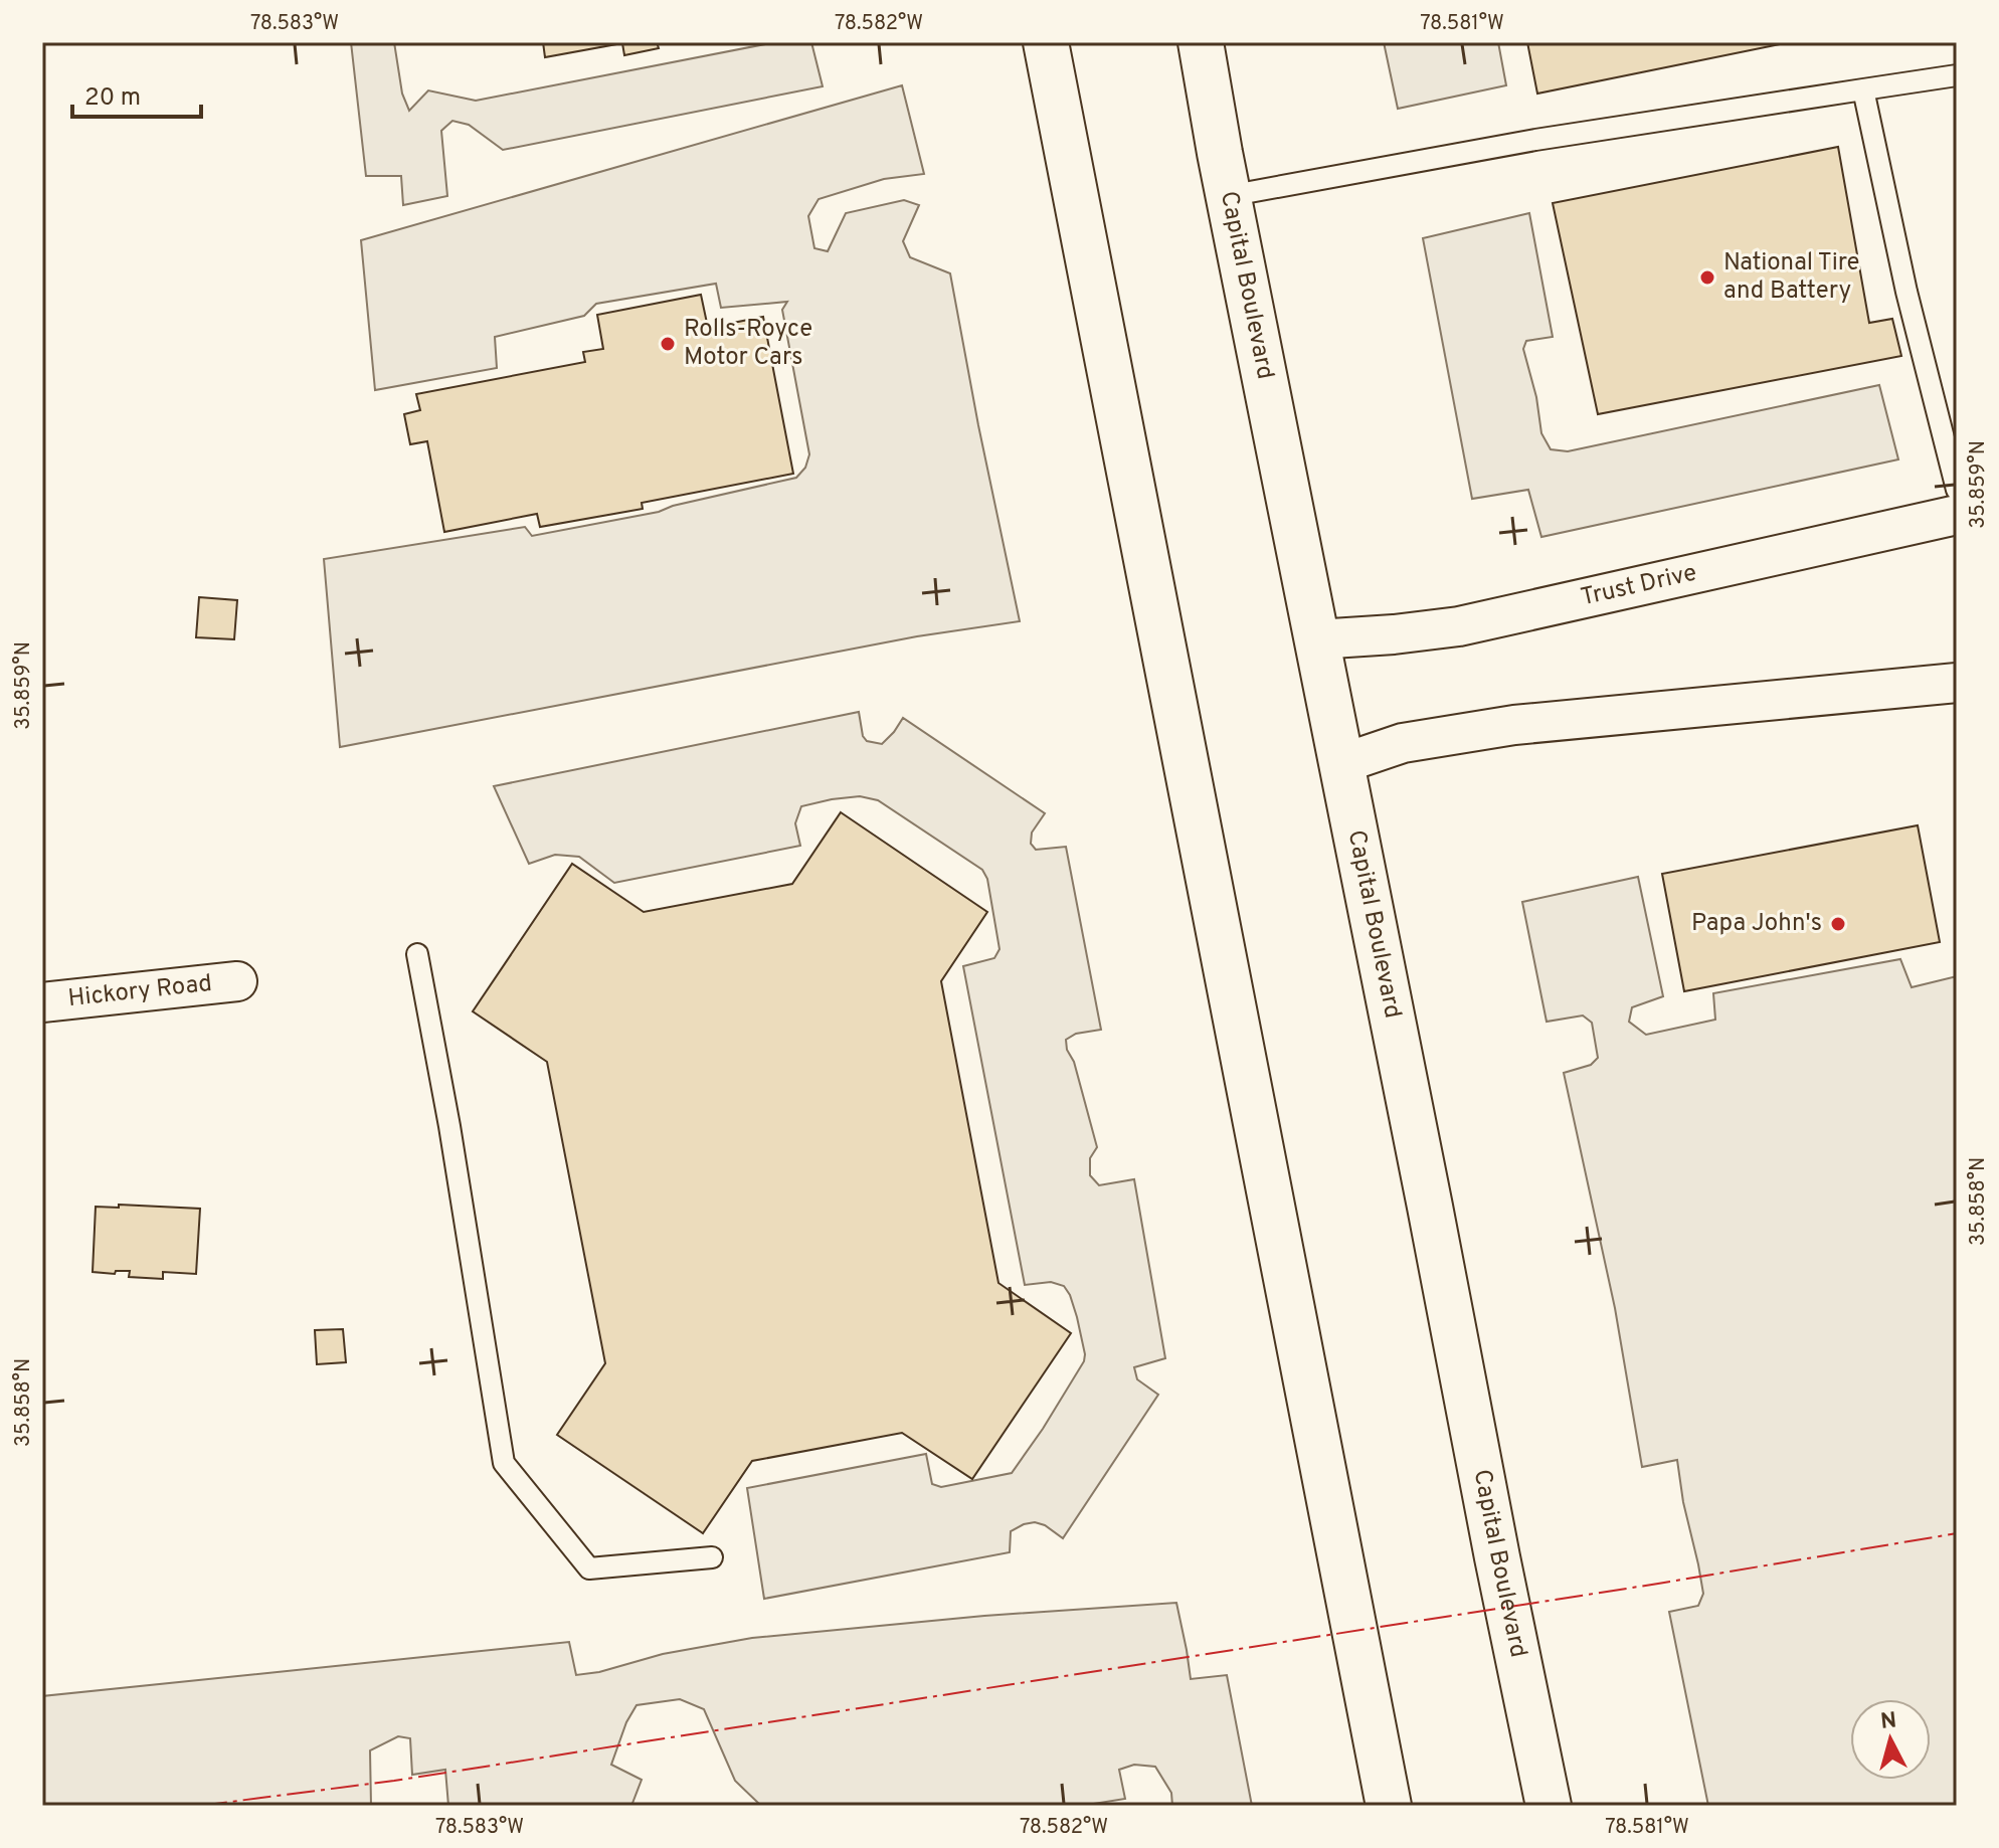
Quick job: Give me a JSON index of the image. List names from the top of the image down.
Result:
{
  "streets": {
    "highway": ["Capital Boulevard"],
    "street": ["Trust Drive", "Hickory Road"]
  },
  "crossings": [
    ["Capital Boulevard", "Trust Drive"]
  ],
  "places": ["National Tire and Battery", "Rolls-Royce Motor Cars", "Papa John's"],
  "scale_bar": "20 m",
  "north": "top",
  "coordinates": [
    "78.583°W",
    "78.582°W",
    "78.581°W",
    "35.859°N",
    "35.858°N"
  ]
}
